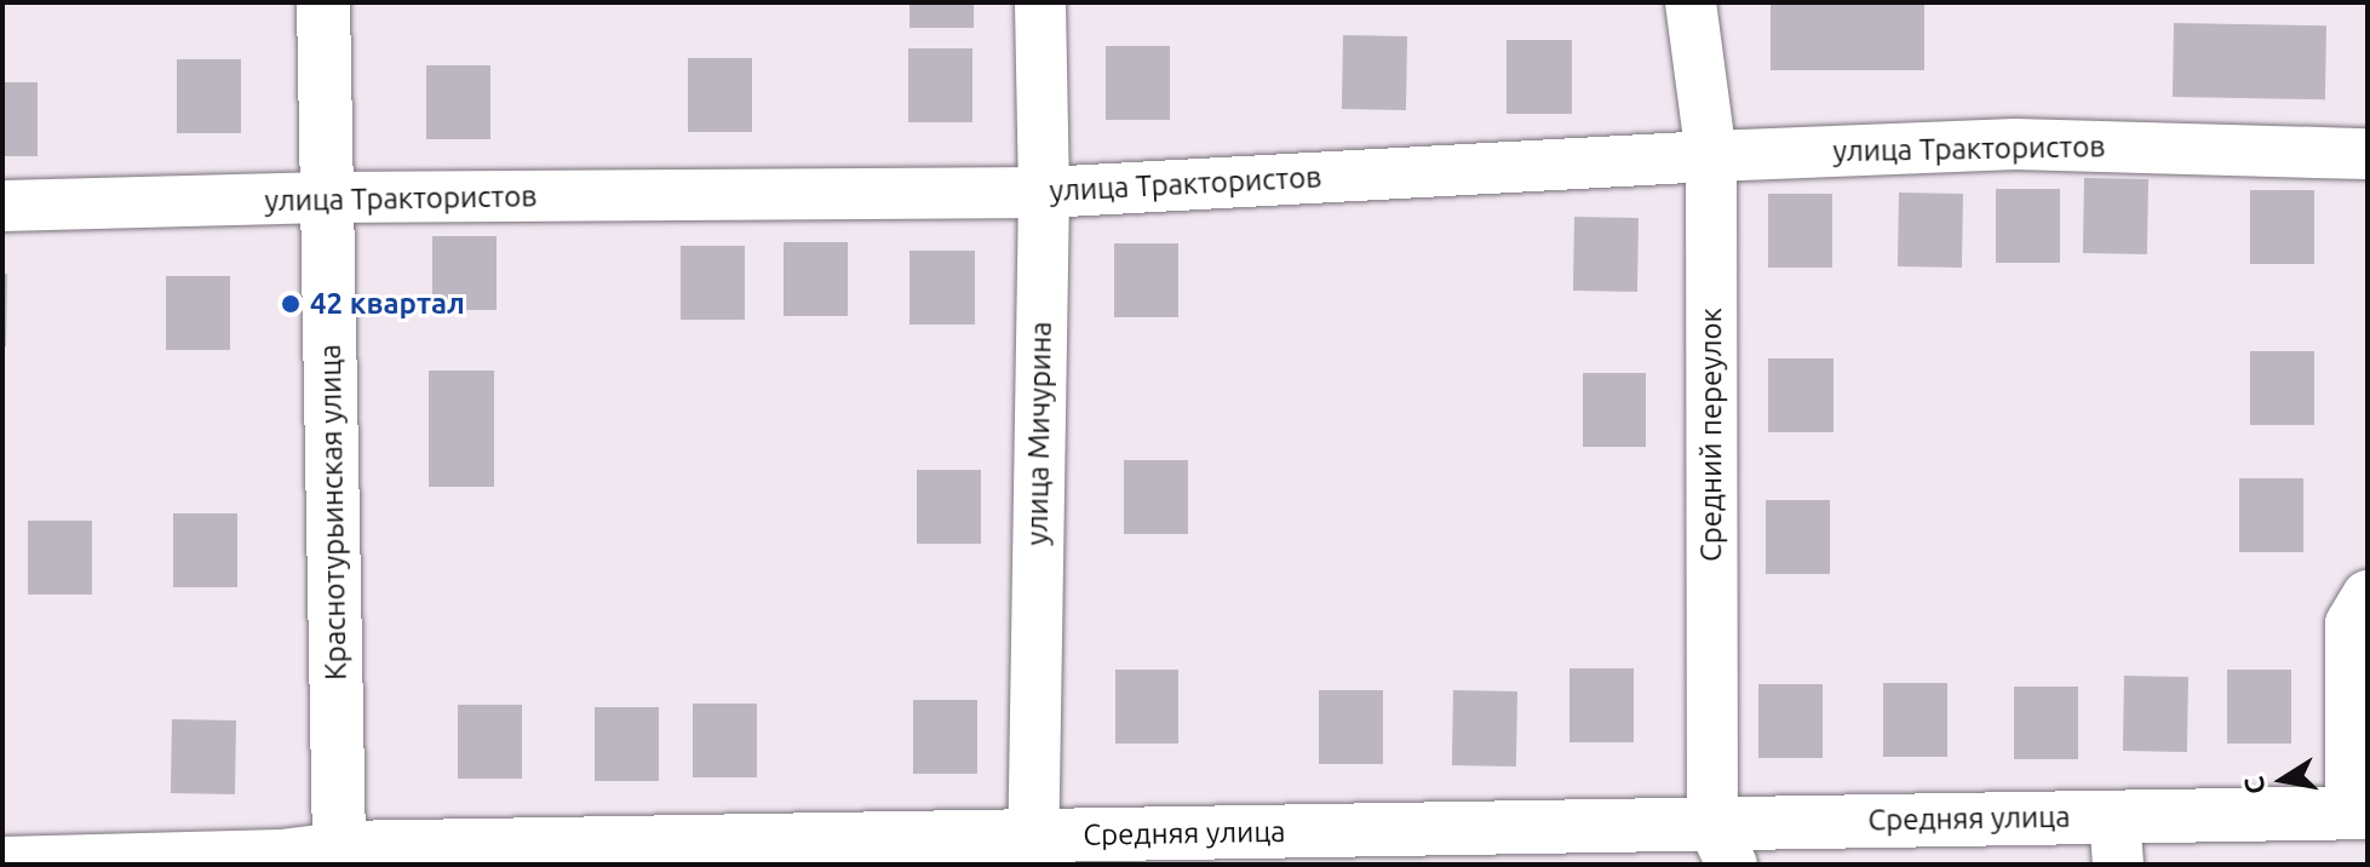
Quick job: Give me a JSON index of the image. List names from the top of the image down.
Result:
{
  "streets": {
    "main road": ["Краснотурьинская улица", "Средняя улица"],
    "street": ["улица Трактористов", "улица Мичурина", "Средний переулок"]
  },
  "crossings": [
    ["улица Трактористов", "улица Мичурина"],
    ["улица Трактористов", "Средний переулок"],
    ["улица Трактористов", "Краснотурьинская улица"],
    ["улица Мичурина", "Средняя улица"],
    ["Средний переулок", "Средняя улица"],
    ["Краснотурьинская улица", "Средняя улица"]
  ],
  "places": ["42 квартал"],
  "north": "left"
}
